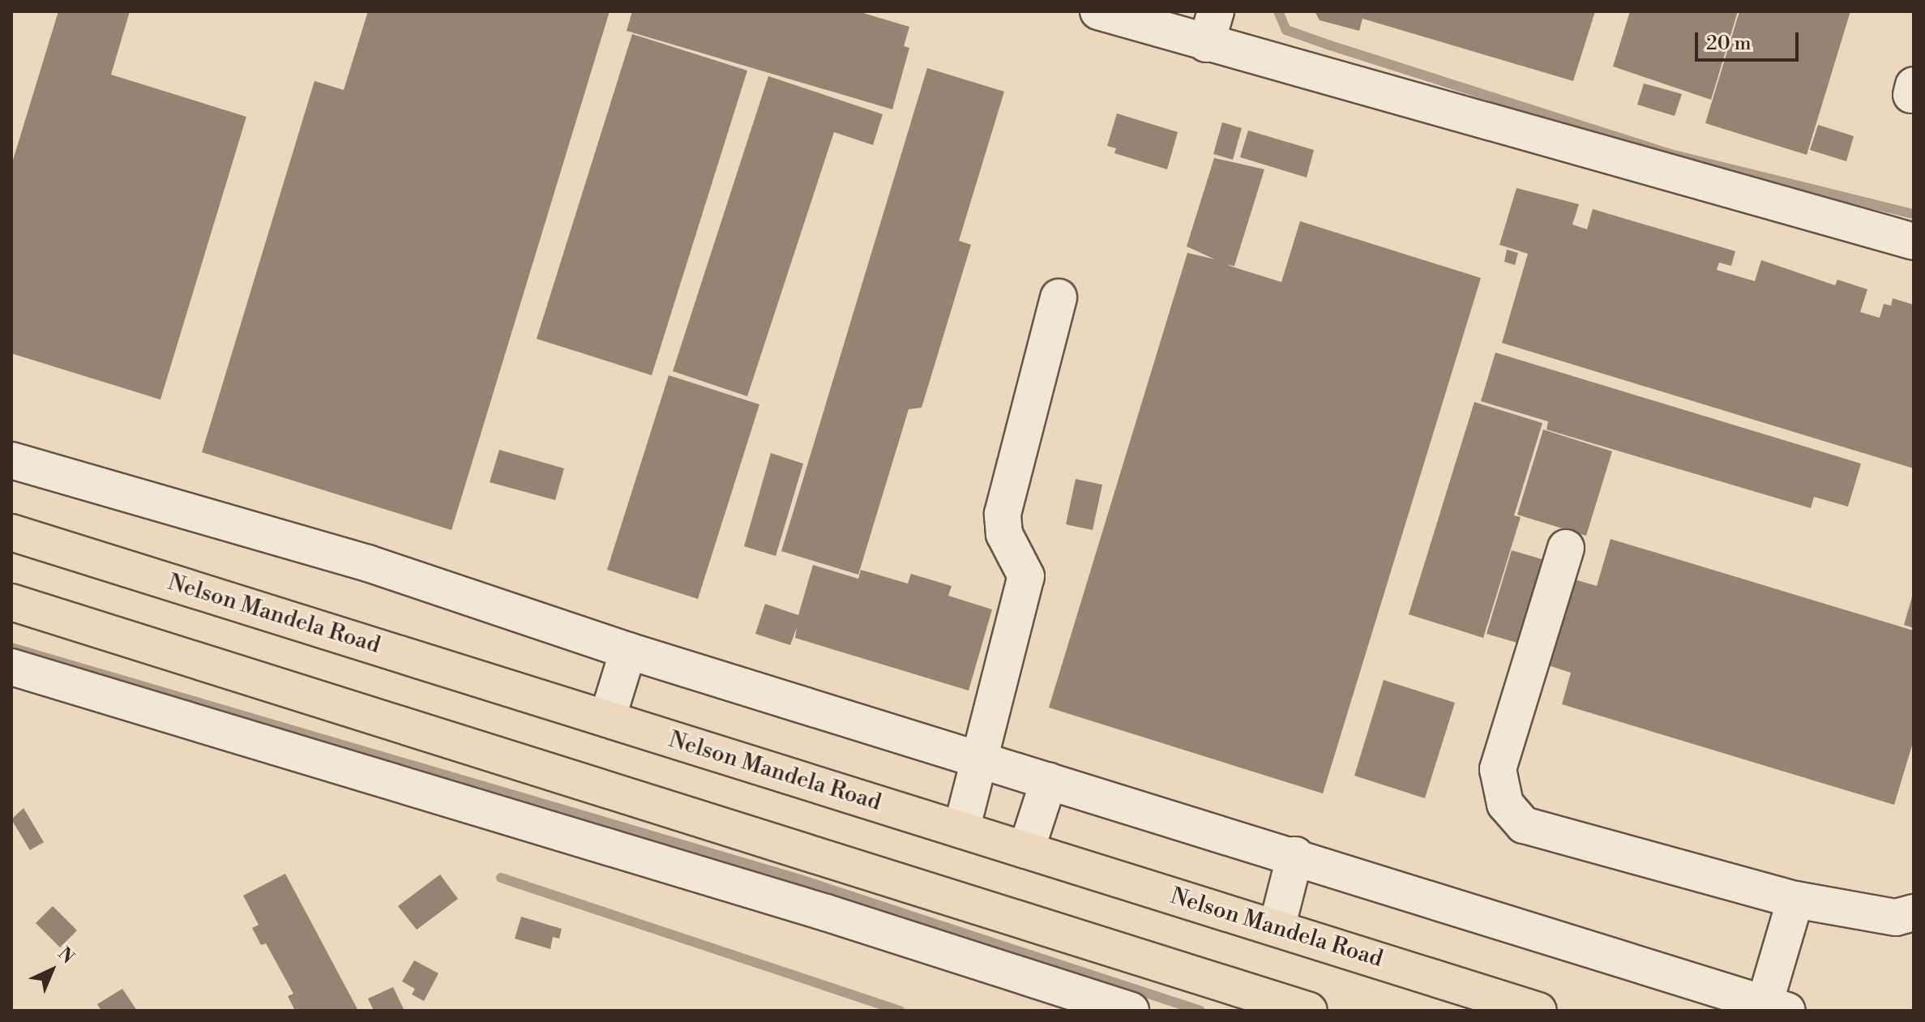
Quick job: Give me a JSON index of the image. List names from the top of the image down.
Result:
{
  "streets": {
    "main road": ["Nelson Mandela Road"]
  },
  "scale_bar": "20 m",
  "north": "top right"
}
